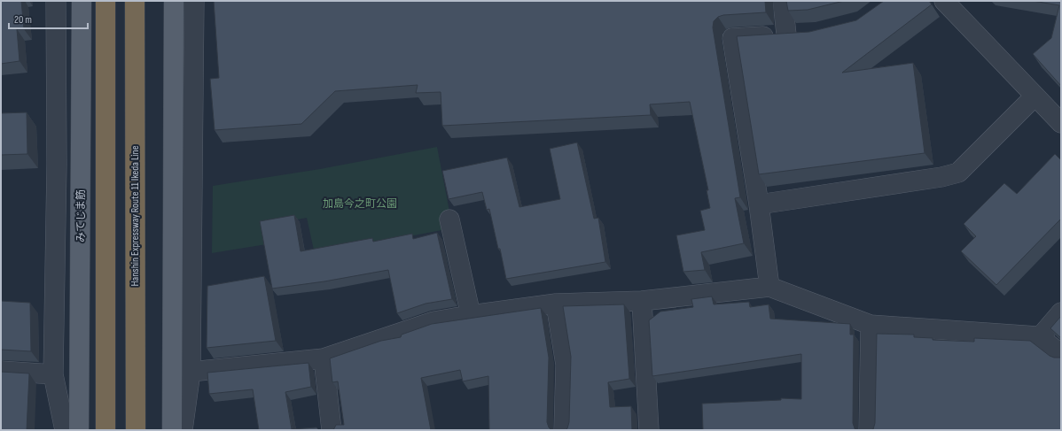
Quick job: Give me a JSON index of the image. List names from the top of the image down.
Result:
{
  "streets": {
    "highway": ["Hanshin Expressway Route 11 Ikeda Line"],
    "main road": ["みてじま筋"]
  },
  "parks": ["加島今之町公園"],
  "scale_bar": "20 m"
}
